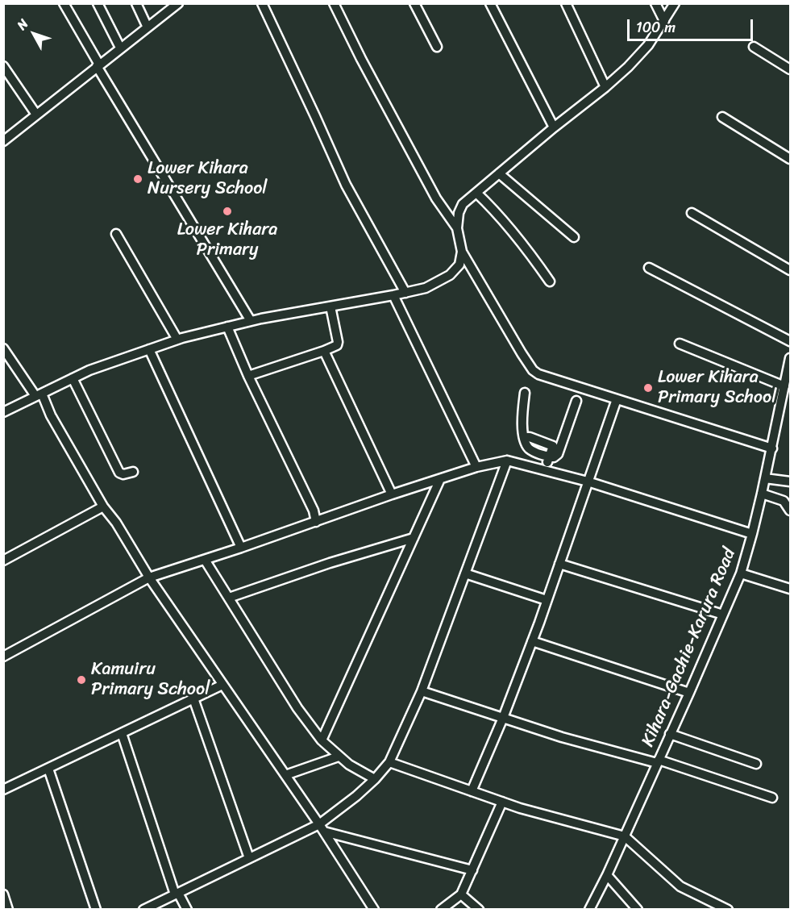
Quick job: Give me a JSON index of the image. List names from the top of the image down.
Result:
{
  "streets": {
    "street": ["Kihara-Gachie-Karura Road"]
  },
  "places": [
    "Lower Kihara Nursery School",
    "Lower Kihara Primary",
    "Lower Kihara Primary School",
    "Kamuiru Primary School"
  ],
  "scale_bar": "100 m",
  "north": "top left"
}
